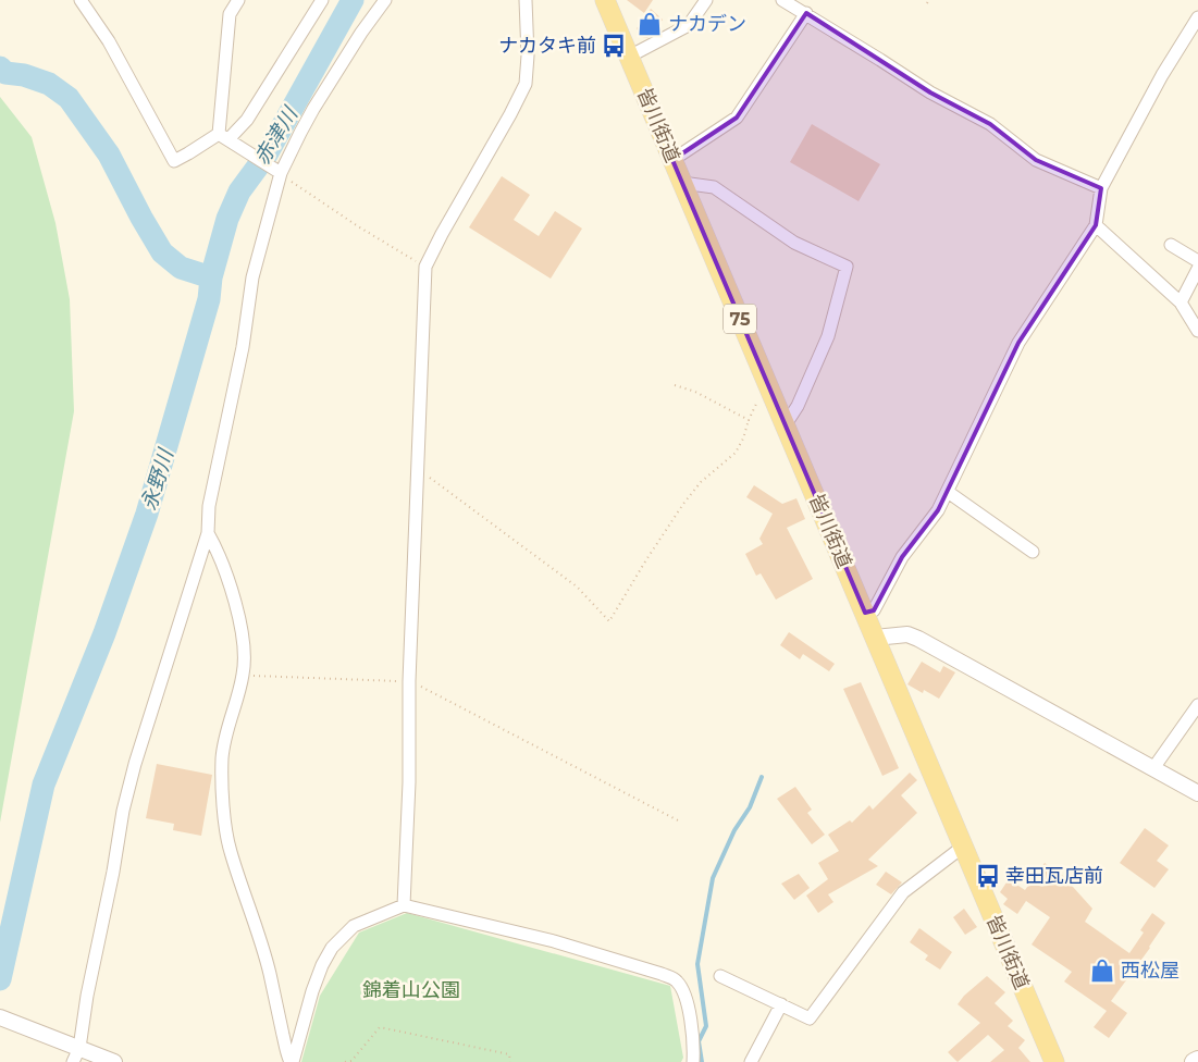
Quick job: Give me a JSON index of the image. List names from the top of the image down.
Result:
{
  "streets": {
    "main road": ["皆川街道", "75"]
  },
  "water": ["赤津川", "永野川"],
  "parks": ["錦着山公園"],
  "places": {
    "shop": ["ナカデン", "西松屋"],
    "bus stop": ["ナカタキ前", "幸田瓦店前"]
  }
}
